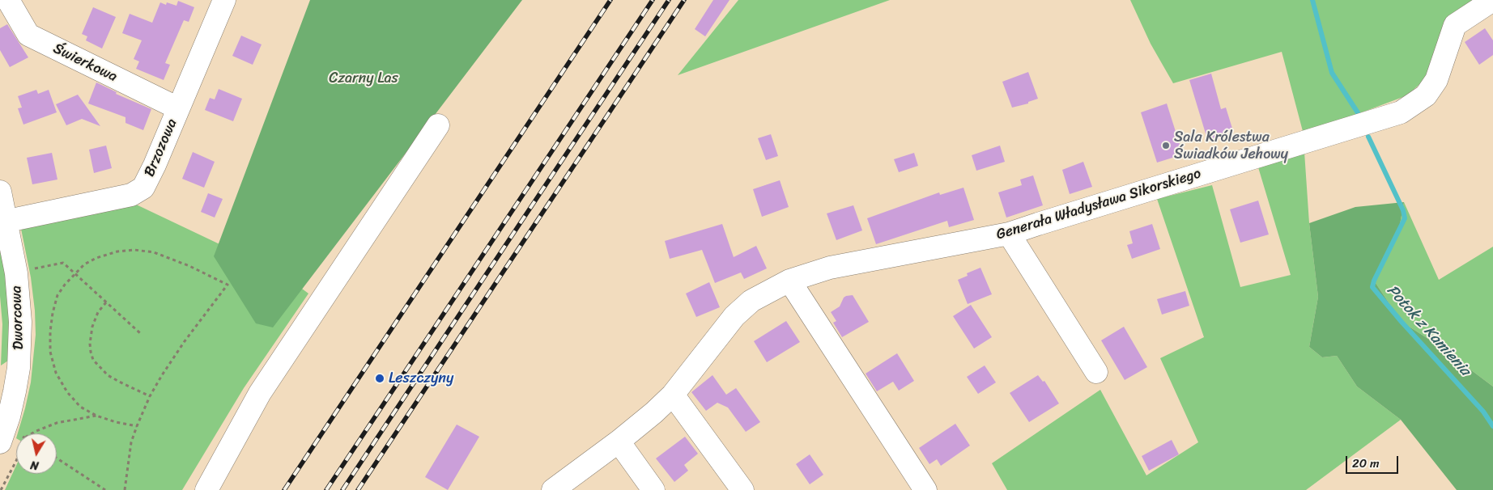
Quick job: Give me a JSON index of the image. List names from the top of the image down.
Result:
{
  "streets": {
    "street": [
      "Świerkowa",
      "Brzozowa",
      "Generała Władysława Sikorskiego",
      "Dworcowa"
    ]
  },
  "crossings": [
    ["Świerkowa", "Brzozowa"],
    ["Brzozowa", "Dworcowa"]
  ],
  "water": ["Potok z Kamienia"],
  "parks": ["Czarny Las"],
  "places": ["Sala Królestwa Świadków Jehowy", "Leszczyny"],
  "scale_bar": "20 m",
  "north": "bottom"
}
